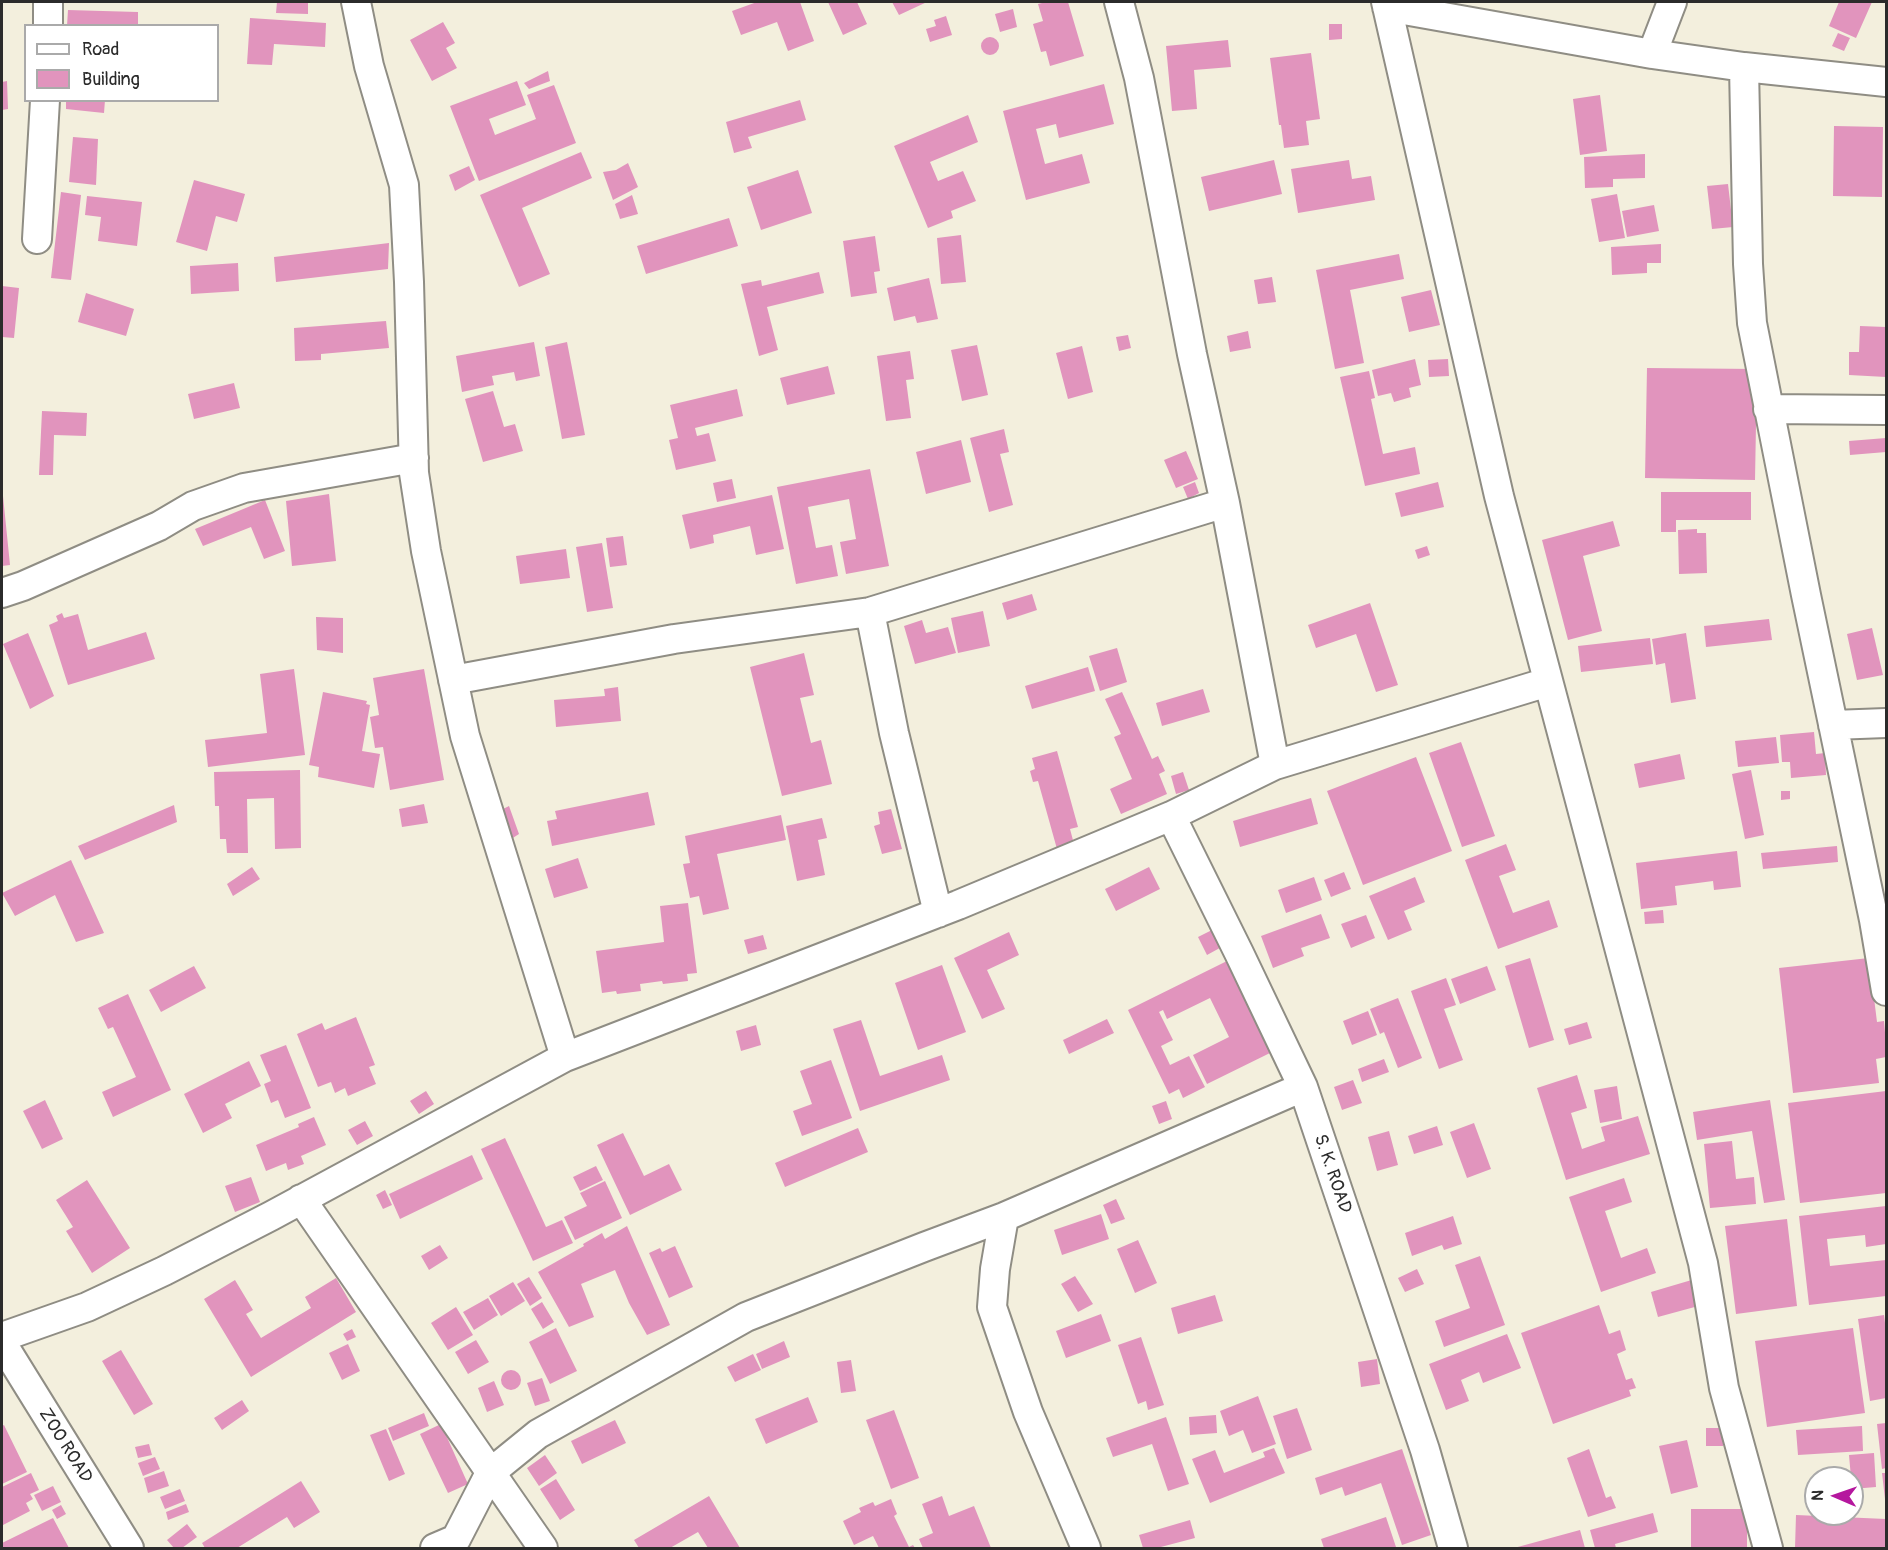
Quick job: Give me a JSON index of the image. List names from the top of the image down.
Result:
{
  "streets": {
    "street": ["S. K. ROAD", "ZOO ROAD"]
  },
  "legend": ["Road", "Building"],
  "north": "left"
}
